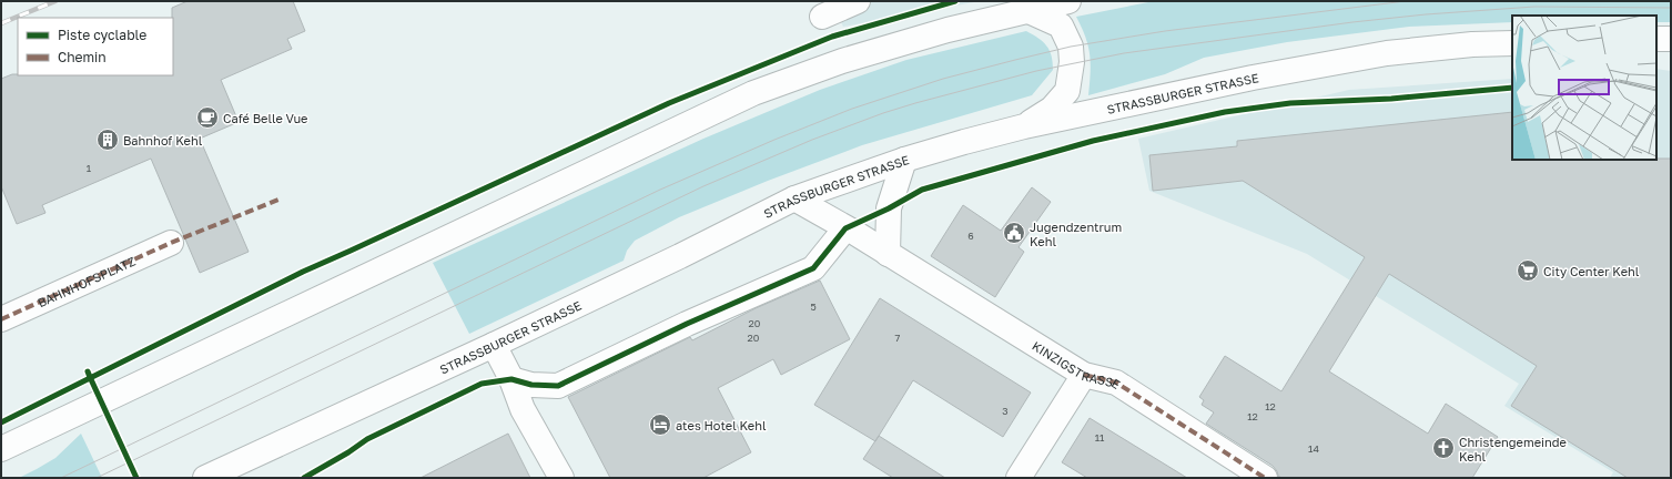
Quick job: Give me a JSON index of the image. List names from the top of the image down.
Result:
{
  "streets": {
    "main road": ["STRASSBURGER STRASSE", "BAHNHOFSPLATZ", "KINZIGSTRASSE"]
  },
  "crossings": [
    ["STRASSBURGER STRASSE", "KINZIGSTRASSE"]
  ],
  "places": {
    "cafe": ["Café Belle Vue"],
    "building": ["Bahnhof Kehl"],
    "public building": ["Jugendzentrum Kehl"],
    "supermarket": ["City Center Kehl"],
    "hotel": ["ates Hotel Kehl"],
    "church": ["Christengemeinde Kehl"]
  },
  "house_numbers": [
    "1",
    "6",
    "5",
    "20",
    "20",
    "7",
    "12",
    "3",
    "12",
    "11",
    "14"
  ],
  "legend": ["Piste cyclable", "Chemin"]
}
